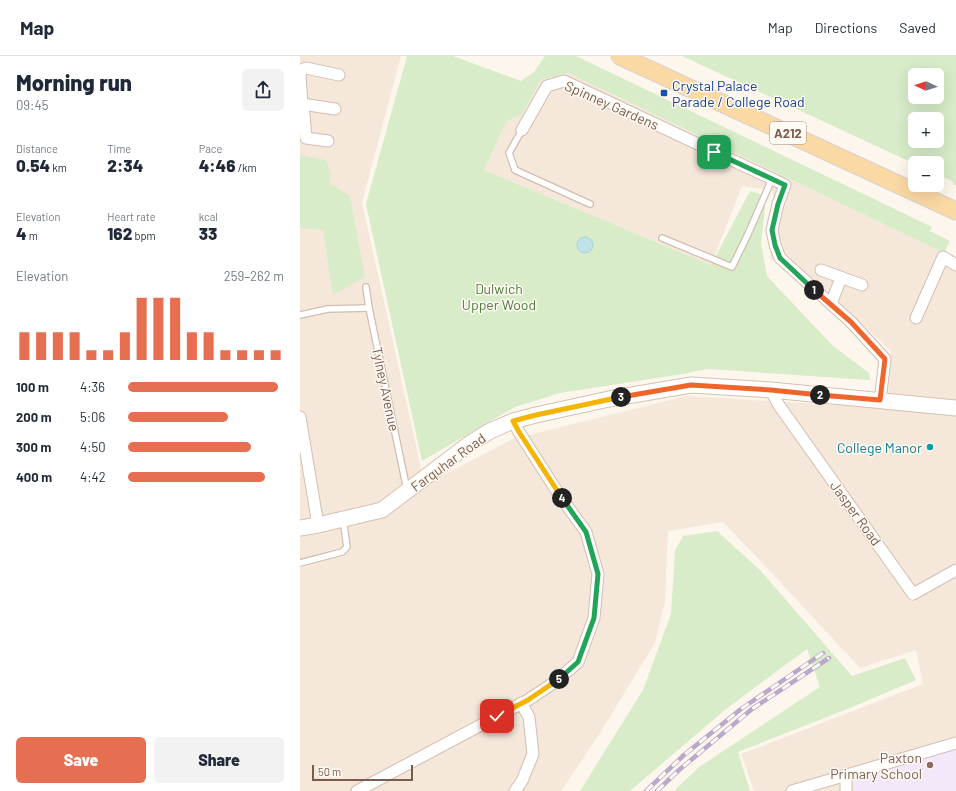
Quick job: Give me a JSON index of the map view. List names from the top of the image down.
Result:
{
  "streets": {
    "main road": ["A212"],
    "street": ["Spinney Gardens", "Farquhar Road", "Jasper Road"],
    "lane": ["Tylney Avenue"]
  },
  "crossings": [
    ["Tylney Avenue", "Farquhar Road"],
    ["Farquhar Road", "Jasper Road"]
  ],
  "parks": ["Dulwich Upper Wood"],
  "places": {
    "transit": ["Crystal Palace Parade / College Road"],
    "other": ["College Manor", "Paxton Primary School"]
  },
  "scale_bar": "50 m",
  "north": "left",
  "page": {
    "header": "Map",
    "nav": ["Map", "Directions", "Saved"],
    "heading": ["Morning run", "09:45"],
    "map_buttons": ["+", "−"],
    "stats": [
      ["Distance", "0.54 km"],
      ["Time", "2:34"],
      ["Pace", "4:46 /km"],
      ["Elevation", "4 m"],
      ["Heart rate", "162 bpm"],
      ["kcal", "33"]
    ],
    "chart": ["Elevation", "259–262 m"],
    "pins": [
      "1",
      "2",
      "3",
      "4",
      "5"
    ],
    "list": [
      {
        "name": "100 m",
        "note": "4:36"
      },
      {
        "name": "200 m",
        "note": "5:06"
      },
      {
        "name": "300 m",
        "note": "4:50"
      },
      {
        "name": "400 m",
        "note": "4:42"
      }
    ],
    "buttons": ["Save", "Share"],
    "scale": "50 m"
  }
}
